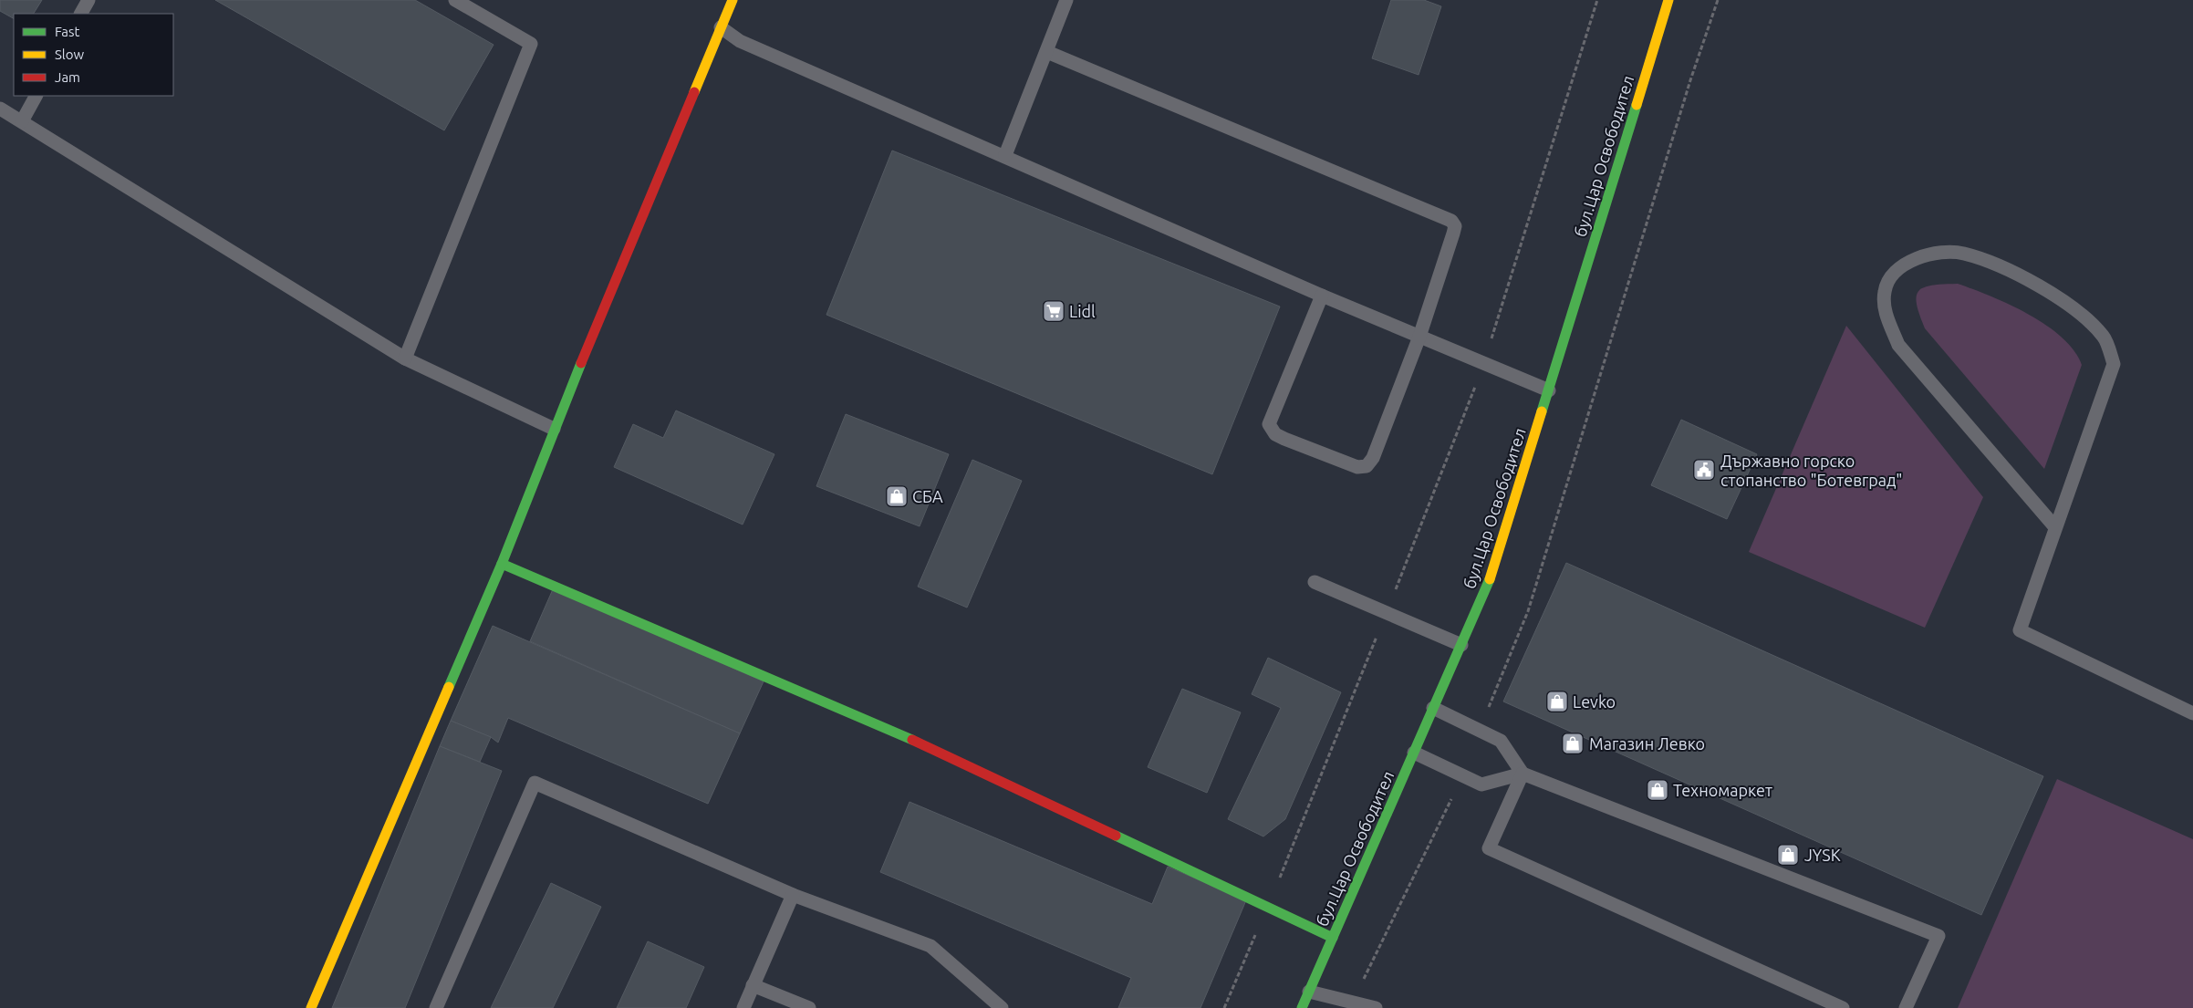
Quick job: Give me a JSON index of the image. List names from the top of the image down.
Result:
{
  "streets": {
    "street": ["бул.Цар Освободител"]
  },
  "places": {
    "supermarket": ["Lidl"],
    "public building": ["Държавно горско стопанство \"Ботевград\""],
    "shop": [
      "СБА",
      "Levko",
      "Магазин Левко",
      "Техномаркет",
      "JYSK"
    ]
  },
  "legend": ["Fast", "Slow", "Jam"]
}
